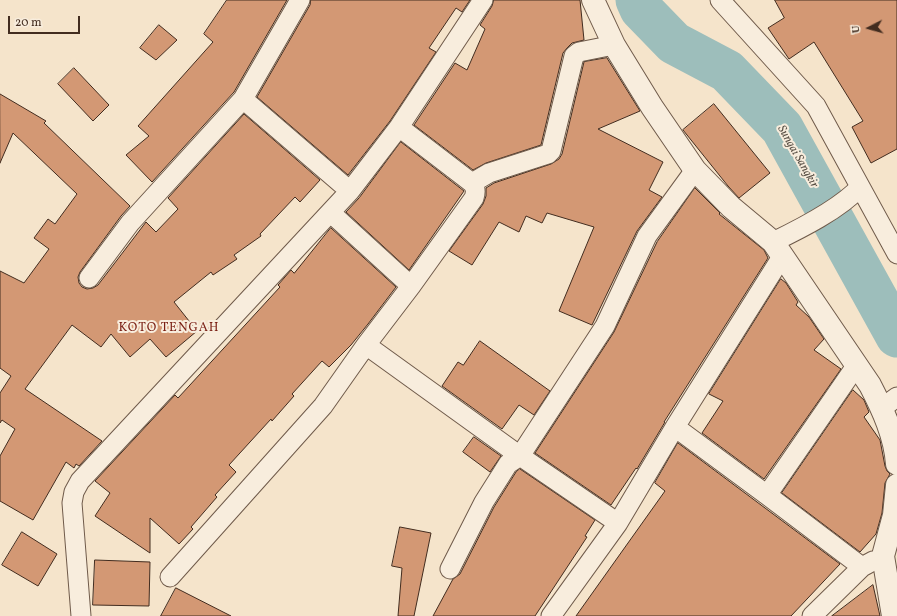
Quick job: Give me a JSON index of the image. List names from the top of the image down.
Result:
{
  "districts": ["KOTO TENGAH"],
  "water": ["Sungai Sangkir"],
  "scale_bar": "20 m",
  "north": "left"
}
